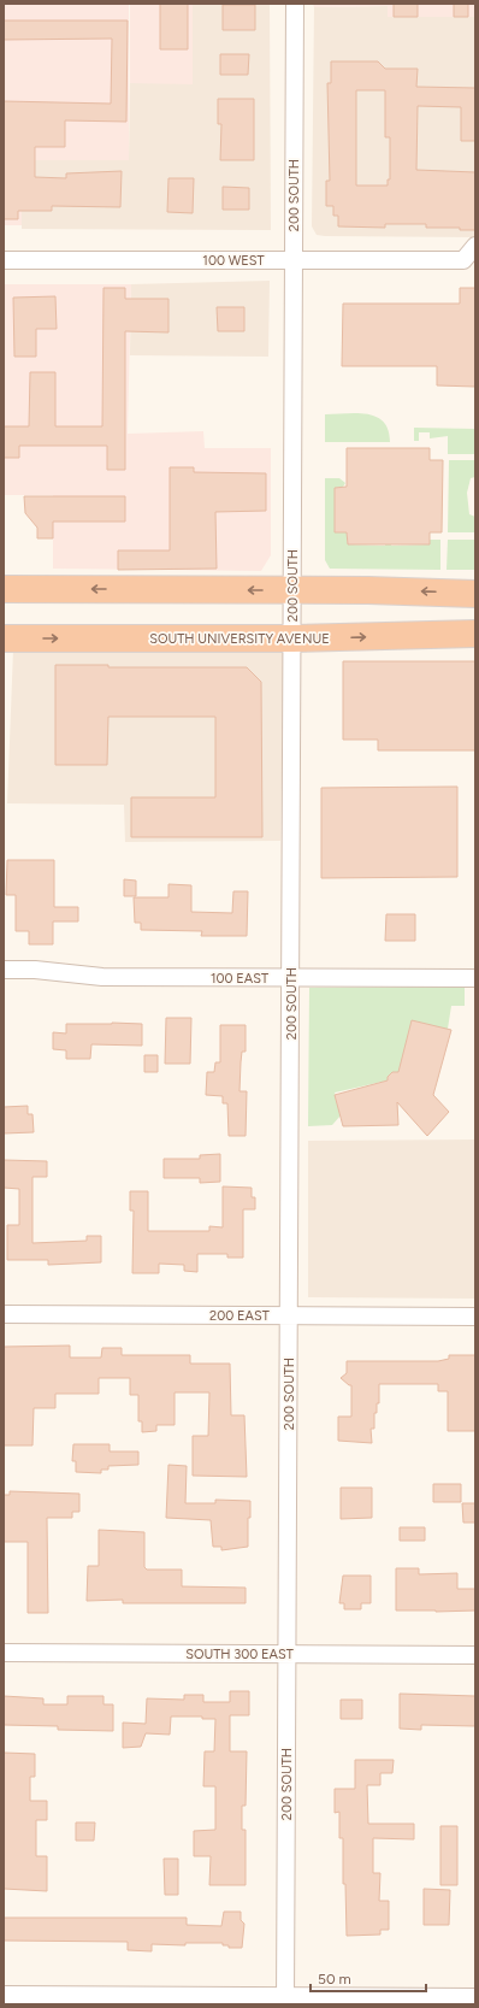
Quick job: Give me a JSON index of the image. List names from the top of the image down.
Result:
{
  "streets": {
    "highway": ["SOUTH UNIVERSITY AVENUE"],
    "street": [
      "200 SOUTH",
      "100 WEST",
      "100 EAST",
      "200 EAST",
      "SOUTH 300 EAST"
    ]
  },
  "crossings": [
    ["200 SOUTH", "100 WEST"],
    ["200 SOUTH", "SOUTH UNIVERSITY AVENUE"],
    ["200 SOUTH", "100 EAST"],
    ["200 SOUTH", "200 EAST"],
    ["200 SOUTH", "SOUTH 300 EAST"]
  ],
  "scale_bar": "50 m"
}
